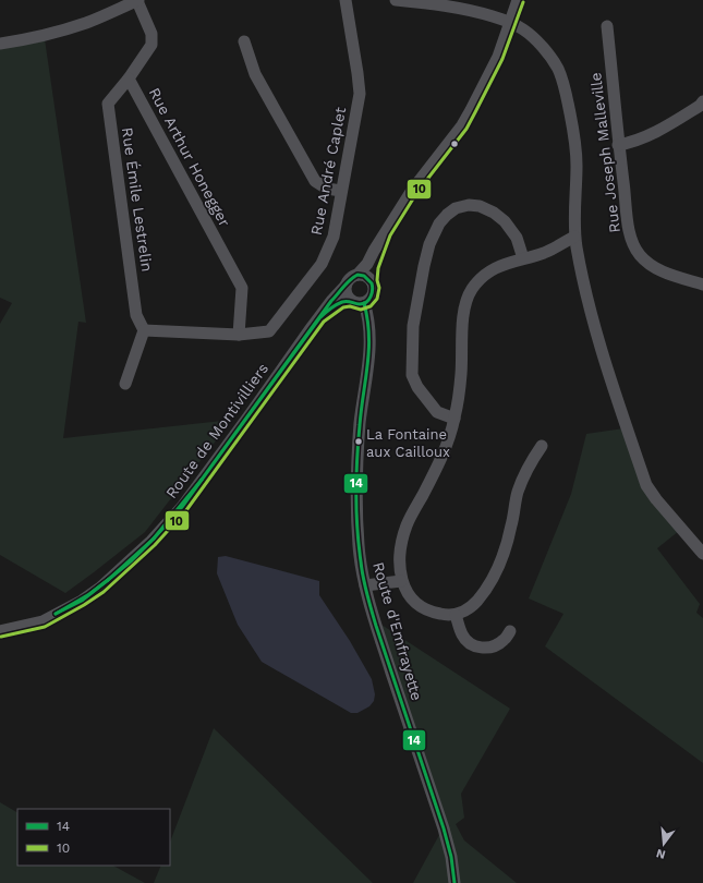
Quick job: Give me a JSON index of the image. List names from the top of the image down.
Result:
{
  "streets": {
    "street": [
      "Rue Joseph Malleville",
      "Rue Arthur Honegger",
      "Rue André Caplet",
      "Rue Émile Lestrelin",
      "Route de Montivilliers",
      "Route d'Emfrayette"
    ]
  },
  "crossings": [
    ["Rue Arthur Honegger", "Rue André Caplet"],
    ["Rue Arthur Honegger", "Rue Émile Lestrelin"],
    ["Rue André Caplet", "Rue Émile Lestrelin"],
    ["Route de Montivilliers", "Route d'Emfrayette"]
  ],
  "places": ["La Fontaine aux Cailloux"],
  "lines": ["transit line 10", "transit line 14"],
  "legend": ["14", "10"],
  "north": "bottom"
}
